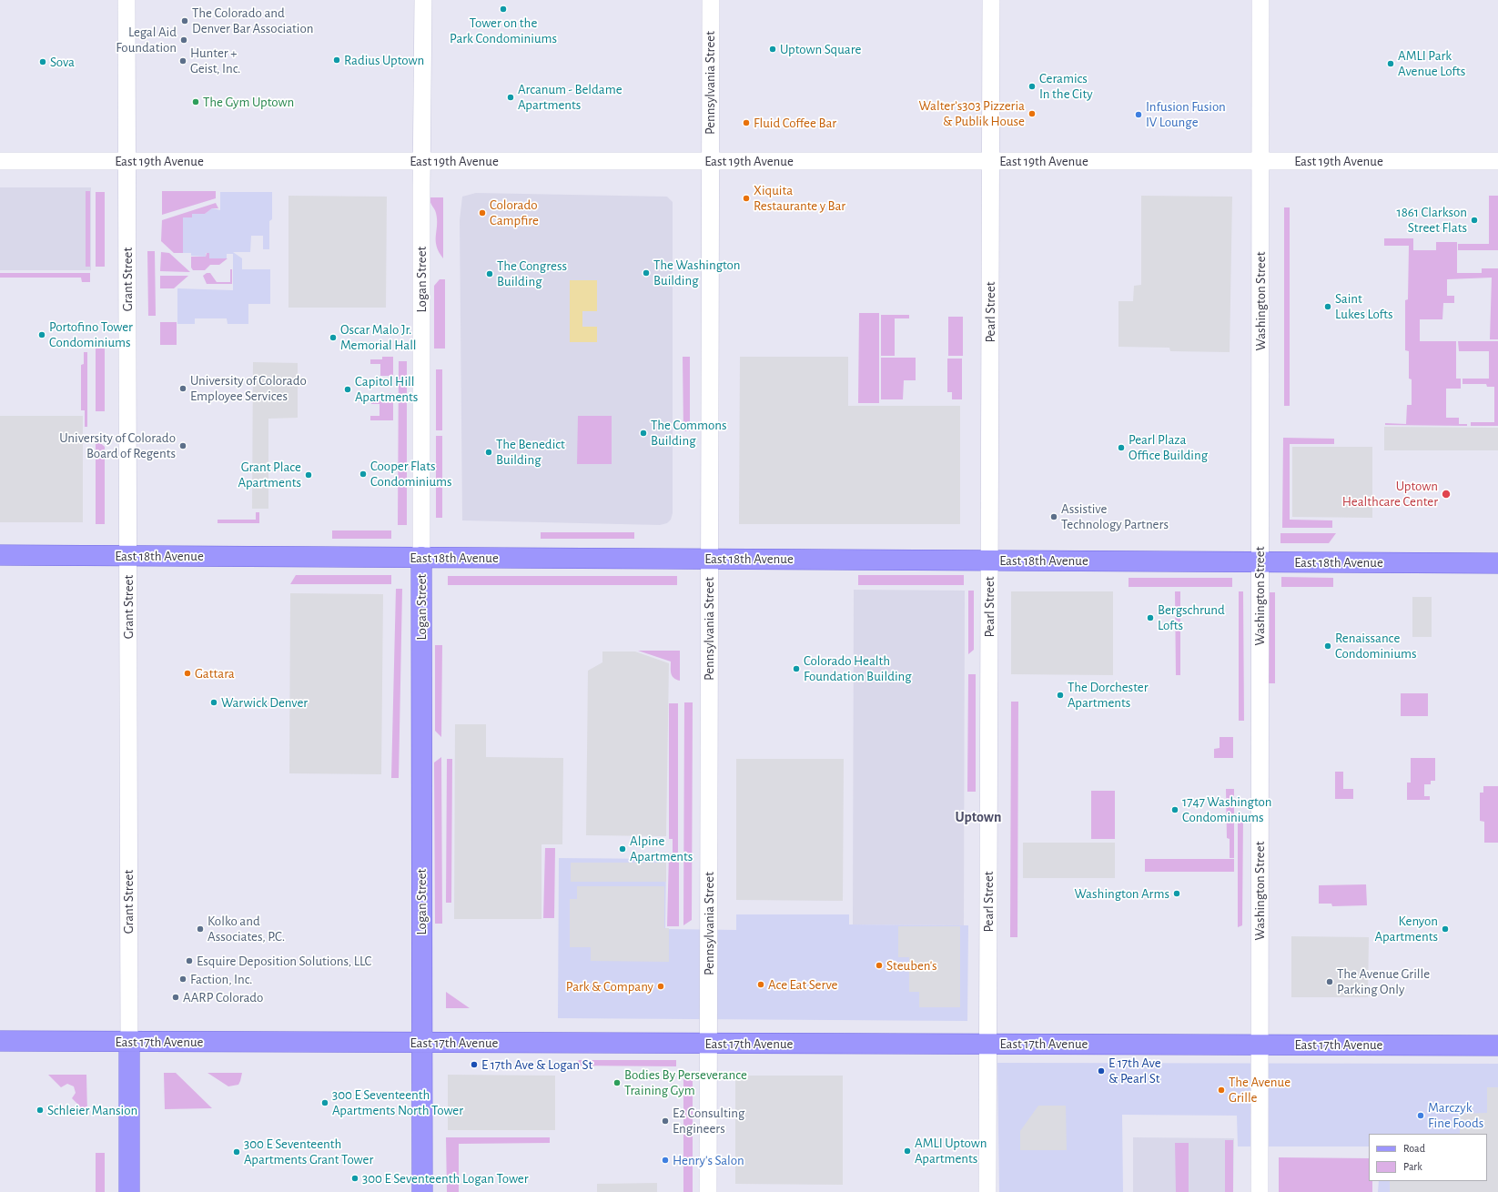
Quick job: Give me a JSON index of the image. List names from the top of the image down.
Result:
{
  "streets": {
    "main road": [
      "Grant Street",
      "Logan Street",
      "East 18th Avenue",
      "East 17th Avenue"
    ],
    "street": [
      "Pennsylvania Street",
      "East 19th Avenue",
      "Washington Street",
      "Pearl Street"
    ]
  },
  "crossings": [
    ["Pennsylvania Street", "East 19th Avenue"],
    ["Pennsylvania Street", "East 18th Avenue"],
    ["Pennsylvania Street", "East 17th Avenue"],
    ["East 19th Avenue", "Grant Street"],
    ["East 19th Avenue", "Logan Street"],
    ["East 19th Avenue", "Washington Street"],
    ["East 19th Avenue", "Pearl Street"],
    ["Grant Street", "East 18th Avenue"],
    ["Grant Street", "East 17th Avenue"],
    ["Logan Street", "East 18th Avenue"],
    ["Logan Street", "East 17th Avenue"],
    ["Washington Street", "East 18th Avenue"],
    ["Washington Street", "East 17th Avenue"],
    ["Pearl Street", "East 18th Avenue"],
    ["Pearl Street", "East 17th Avenue"]
  ],
  "districts": ["Uptown"],
  "places": [
    "Tower on the Park Condominiums",
    "The Colorado and Denver Bar Association",
    "Legal Aid Foundation",
    "Uptown Square",
    "Radius Uptown",
    "Hunter + Geist, Inc.",
    "Sova",
    "AMLI Park Avenue Lofts",
    "Ceramics In the City",
    "Arcanum - Beldame Apartments",
    "The Gym Uptown",
    "Walter’s303 Pizzeria & Publik House",
    "Infusion Fusion IV Lounge",
    "Fluid Coffee Bar",
    "Xiquita Restaurante y Bar",
    "Colorado Campfire",
    "1861 Clarkson Street Flats",
    "The Washington Building",
    "The Congress Building",
    "Saint Lukes Lofts",
    "Portofino Tower Condominiums",
    "Oscar Malo Jr. Memorial Hall",
    "University of Colorado Employee Services",
    "Capitol Hill Apartments",
    "The Commons Building",
    "University of Colorado Board of Regents",
    "Pearl Plaza Office Building",
    "The Benedict Building",
    "Cooper Flats Condominiums",
    "Grant Place Apartments",
    "Uptown Healthcare Center",
    "Assistive Technology Partners",
    "Bergschrund Lofts",
    "Renaissance Condominiums",
    "Colorado Health Foundation Building",
    "Gattara",
    "The Dorchester Apartments",
    "Warwick Denver",
    "1747 Washington Condominiums",
    "Alpine Apartments",
    "Washington Arms",
    "Kolko and Associates, P.C.",
    "Kenyon Apartments",
    "Esquire Deposition Solutions, LLC",
    "Steuben's",
    "Faction, Inc.",
    "The Avenue Grille Parking Only",
    "Ace Eat Serve",
    "Park & Company",
    "AARP Colorado",
    "E 17th Ave & Logan St",
    "E 17th Ave & Pearl St",
    "Bodies By Perseverance Training Gym",
    "The Avenue Grille",
    "300 E Seventeenth Apartments North Tower",
    "Schleier Mansion",
    "Marczyk Fine Foods",
    "E2 Consulting Engineers",
    "AMLI Uptown Apartments",
    "300 E Seventeenth Apartments Grant Tower",
    "Henry's Salon",
    "300 E Seventeenth Logan Tower"
  ],
  "legend": ["Road", "Park"]
}
